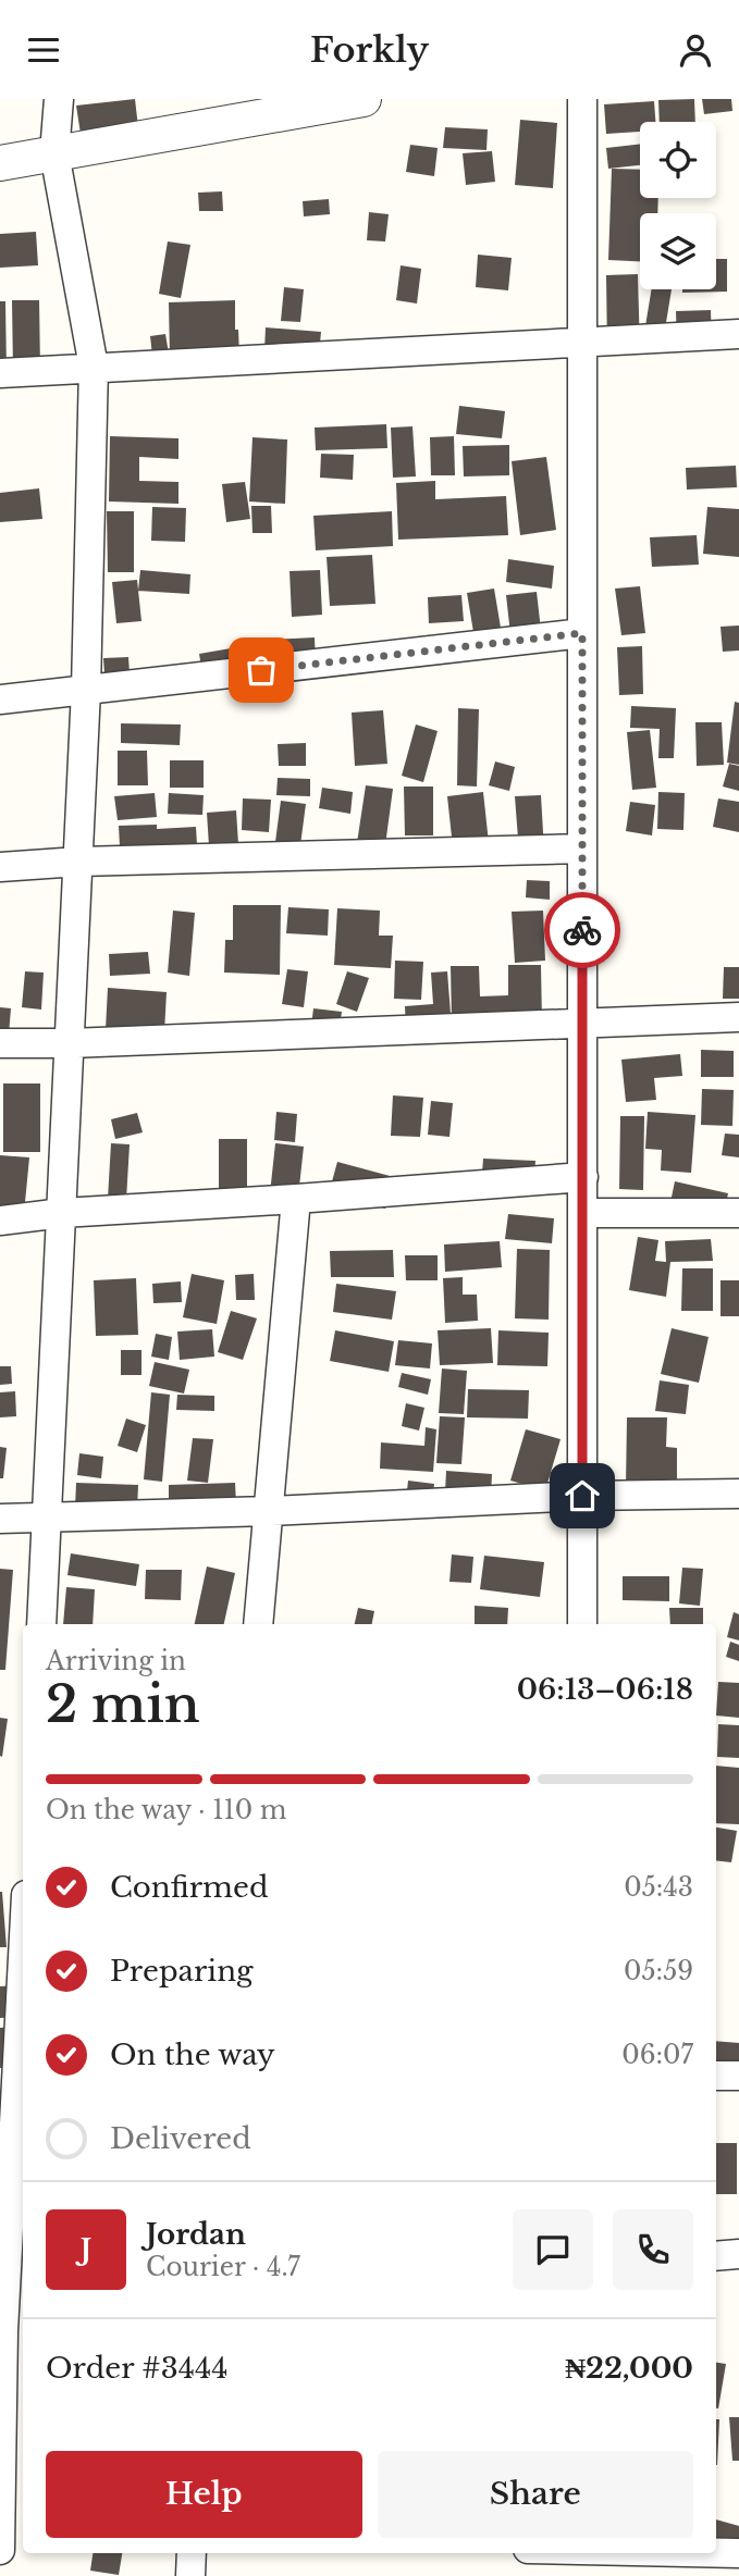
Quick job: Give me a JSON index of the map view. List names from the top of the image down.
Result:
{
  "page": {
    "header": "Forkly",
    "heading": ["2 min", "Arriving in", "06:13–06:18"],
    "panel": [
      "Jordan",
      "Courier · 4.7",
      "Order #3444",
      "₦22,000"
    ],
    "bar": "On the way · 110 m",
    "list": [
      ["Confirmed", "05:43"],
      ["Preparing", "05:59"],
      ["On the way", "06:07"],
      "Delivered"
    ],
    "round": "J",
    "buttons": ["Help", "Share"]
  }
}
